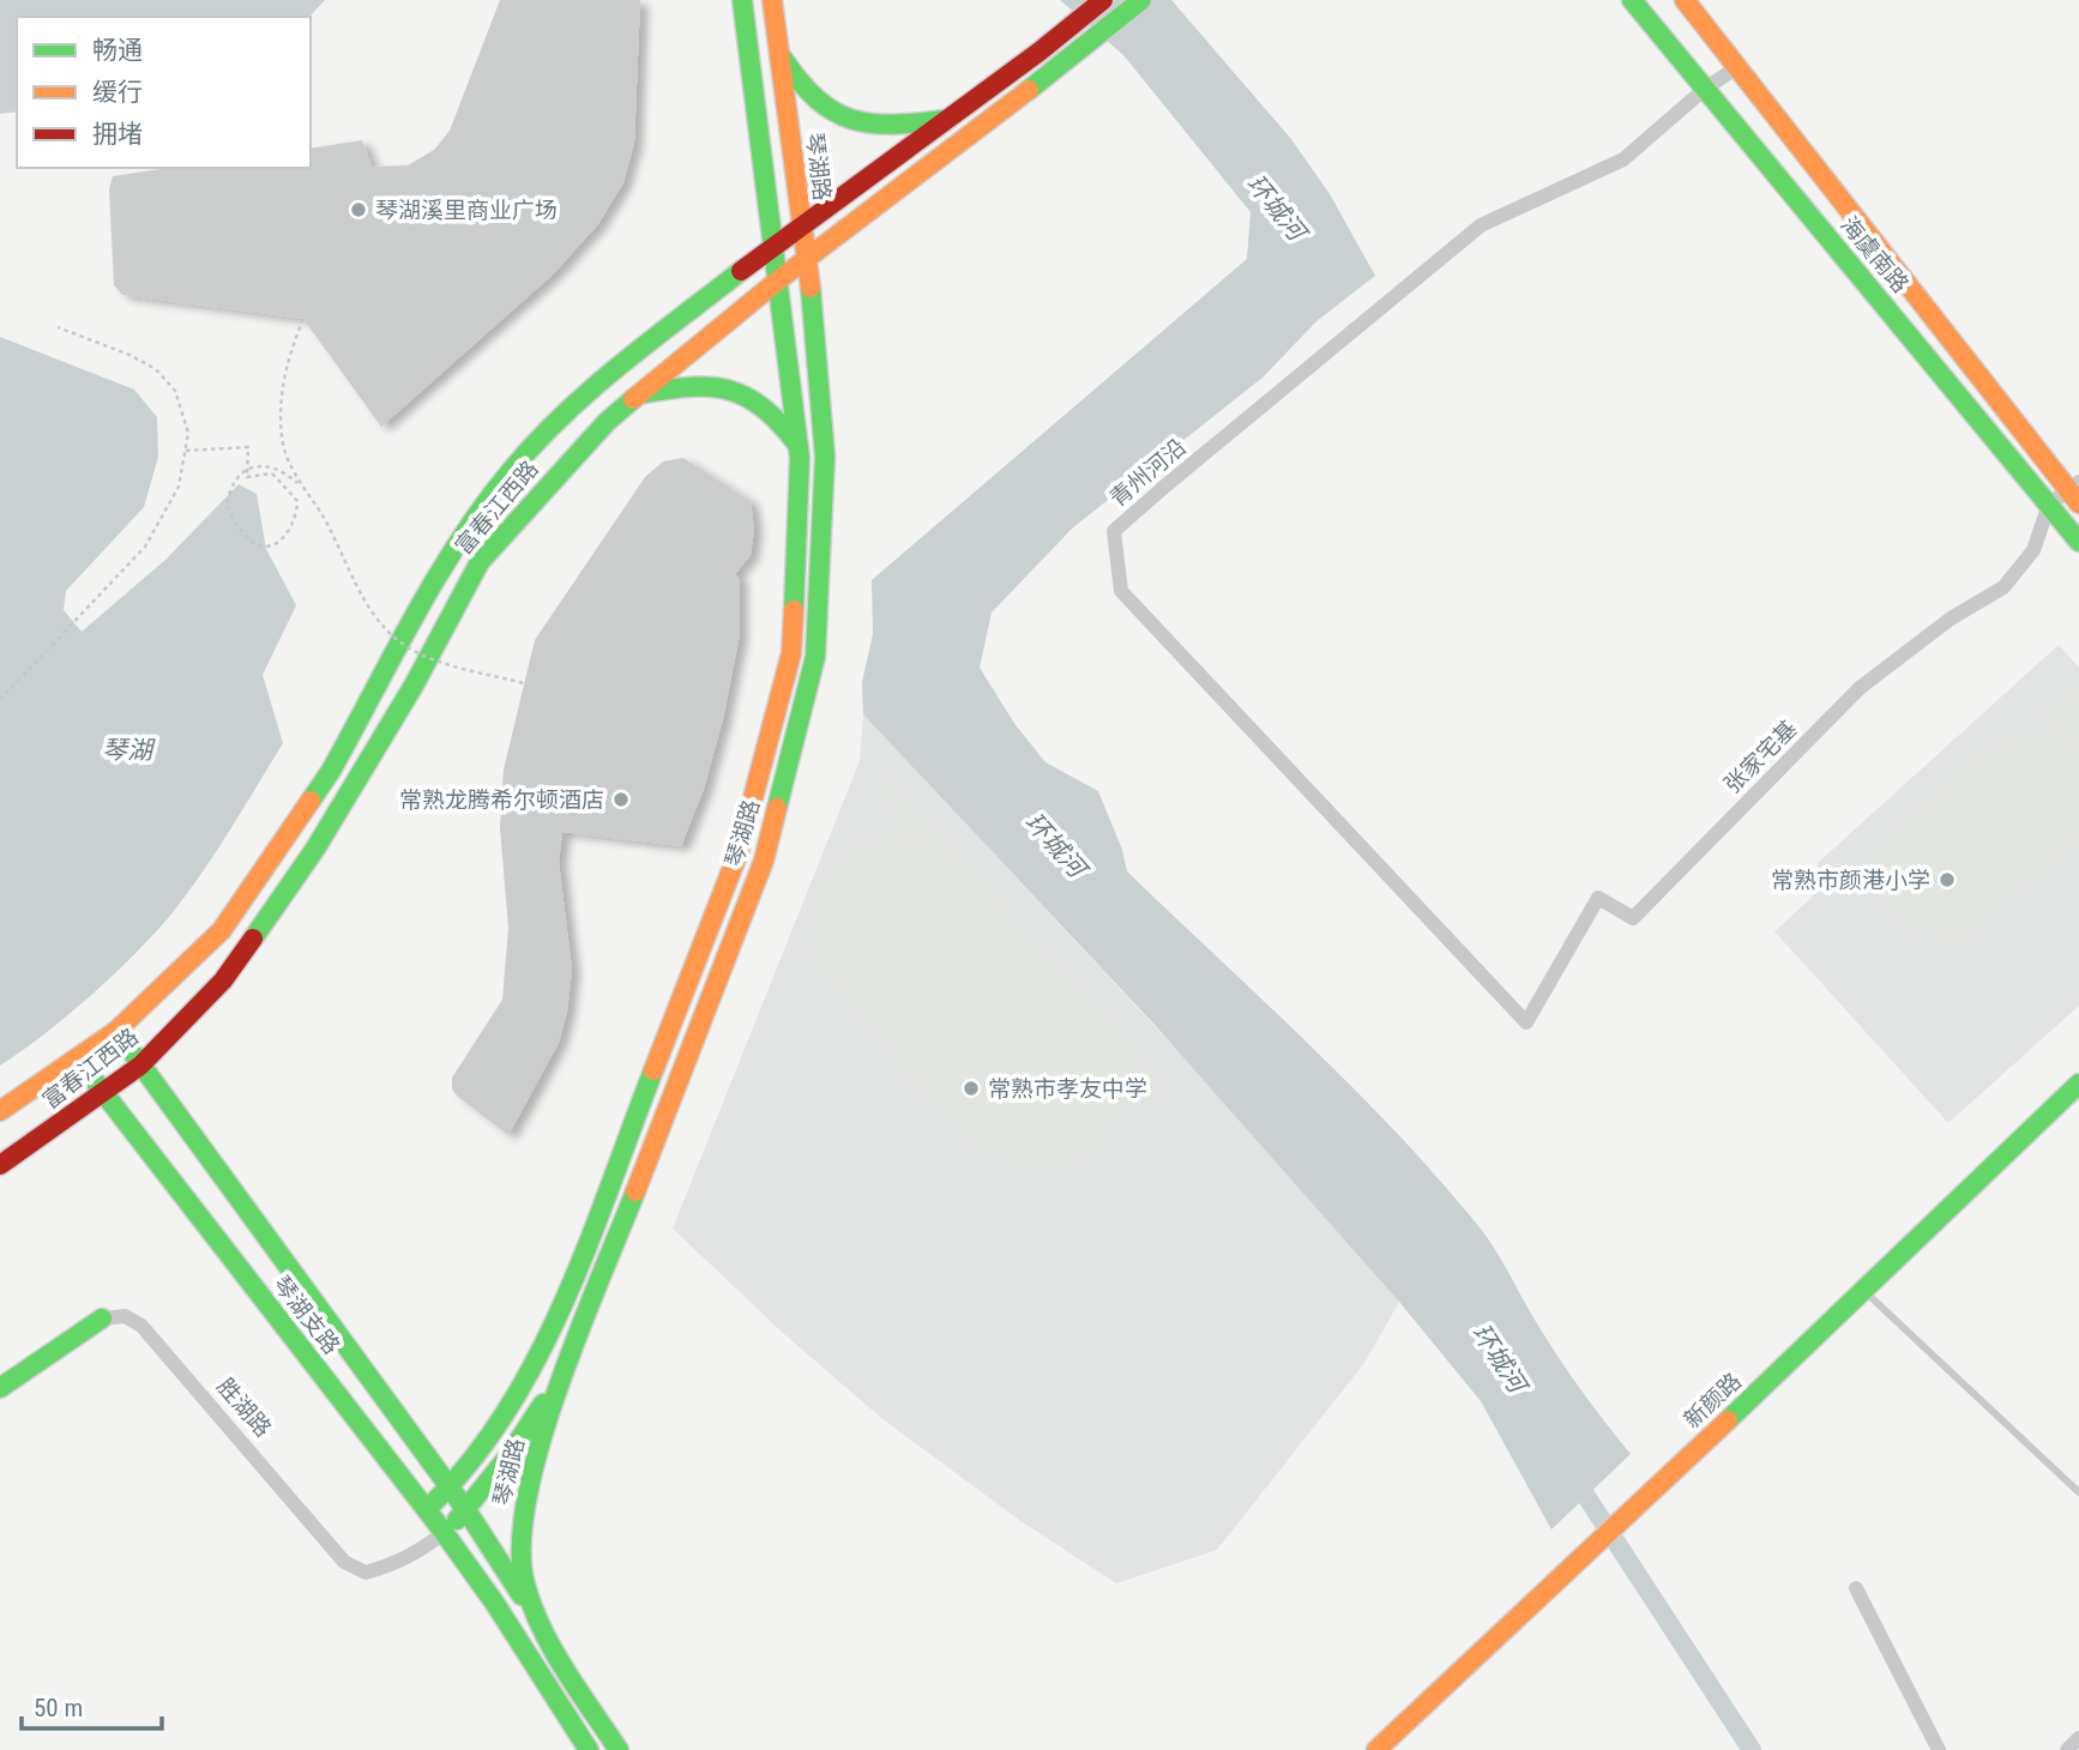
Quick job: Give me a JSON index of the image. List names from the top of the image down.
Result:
{
  "streets": {
    "main road": [
      "琴湖路",
      "海虞南路",
      "富春江西路",
      "琴湖支路",
      "新颜路",
      "胜湖路"
    ],
    "street": ["青州河沿", "张家宅基"]
  },
  "crossings": [
    ["琴湖路", "富春江西路"],
    ["琴湖路", "琴湖支路"],
    ["海虞南路", "青州河沿"],
    ["海虞南路", "张家宅基"],
    ["青州河沿", "张家宅基"],
    ["富春江西路", "琴湖支路"],
    ["琴湖支路", "胜湖路"]
  ],
  "water": ["环城河", "琴湖"],
  "places": [
    "琴湖溪里商业广场",
    "常熟龙腾希尔顿酒店",
    "常熟市颜港小学",
    "常熟市孝友中学"
  ],
  "legend": ["畅通", "缓行", "拥堵"],
  "scale_bar": "50 m"
}
